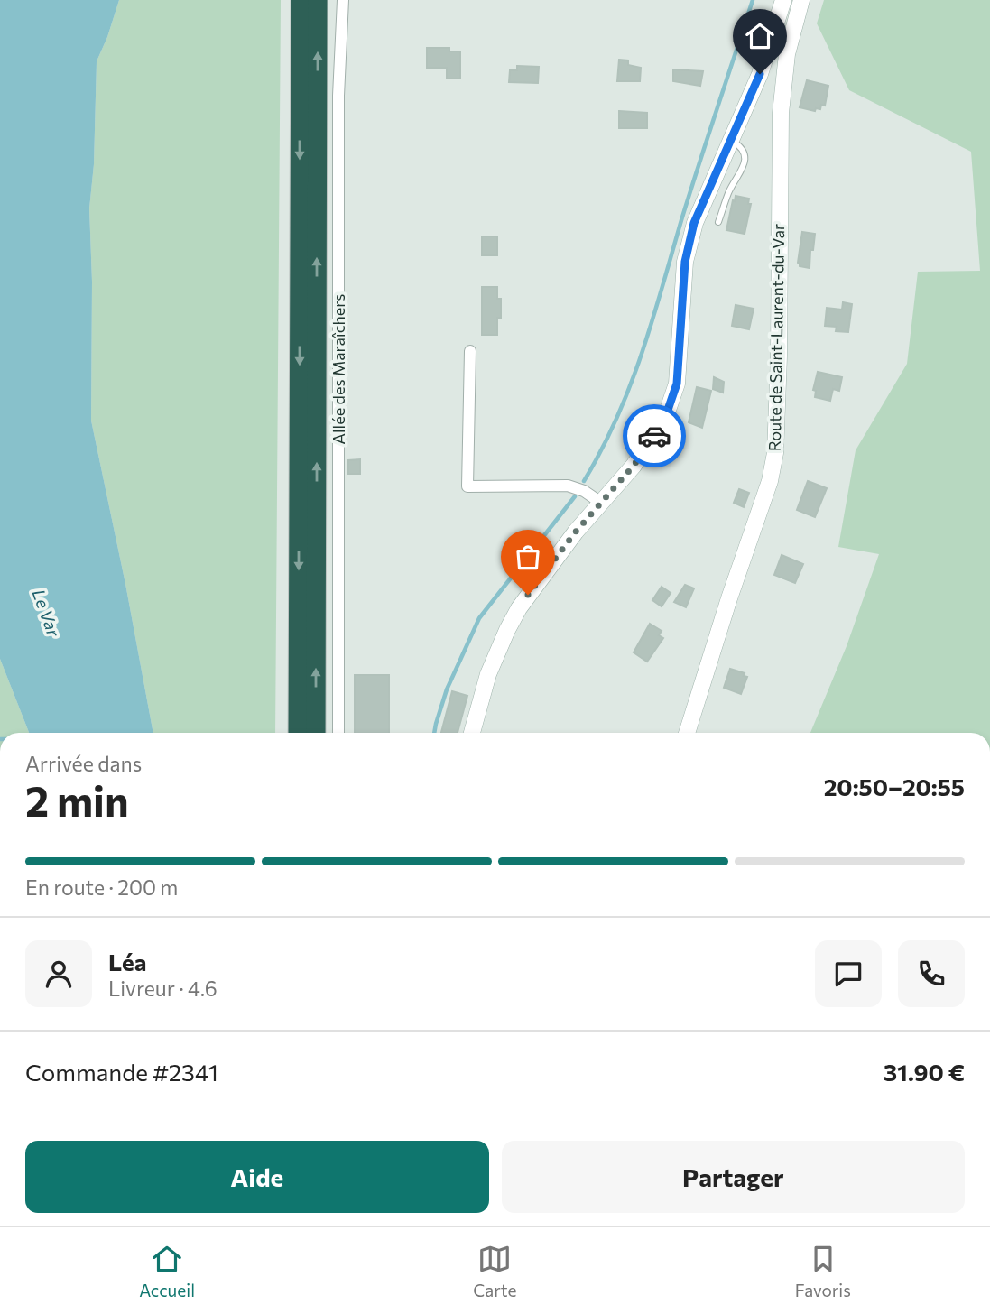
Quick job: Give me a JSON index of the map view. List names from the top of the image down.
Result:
{
  "streets": {
    "main road": ["Route de Saint-Laurent-du-Var"],
    "street": ["Allée des Maraîchers"]
  },
  "water": ["Le Var"],
  "page": {
    "heading": ["2 min", "Arrivée dans", "20:50–20:55"],
    "panel": [
      "Léa",
      "Livreur · 4.6",
      "Commande #2341",
      "31.90 €"
    ],
    "bar": "En route · 200 m",
    "buttons": ["Aide", "Partager"],
    "tabs": ["Accueil", "Carte", "Favoris"]
  }
}
